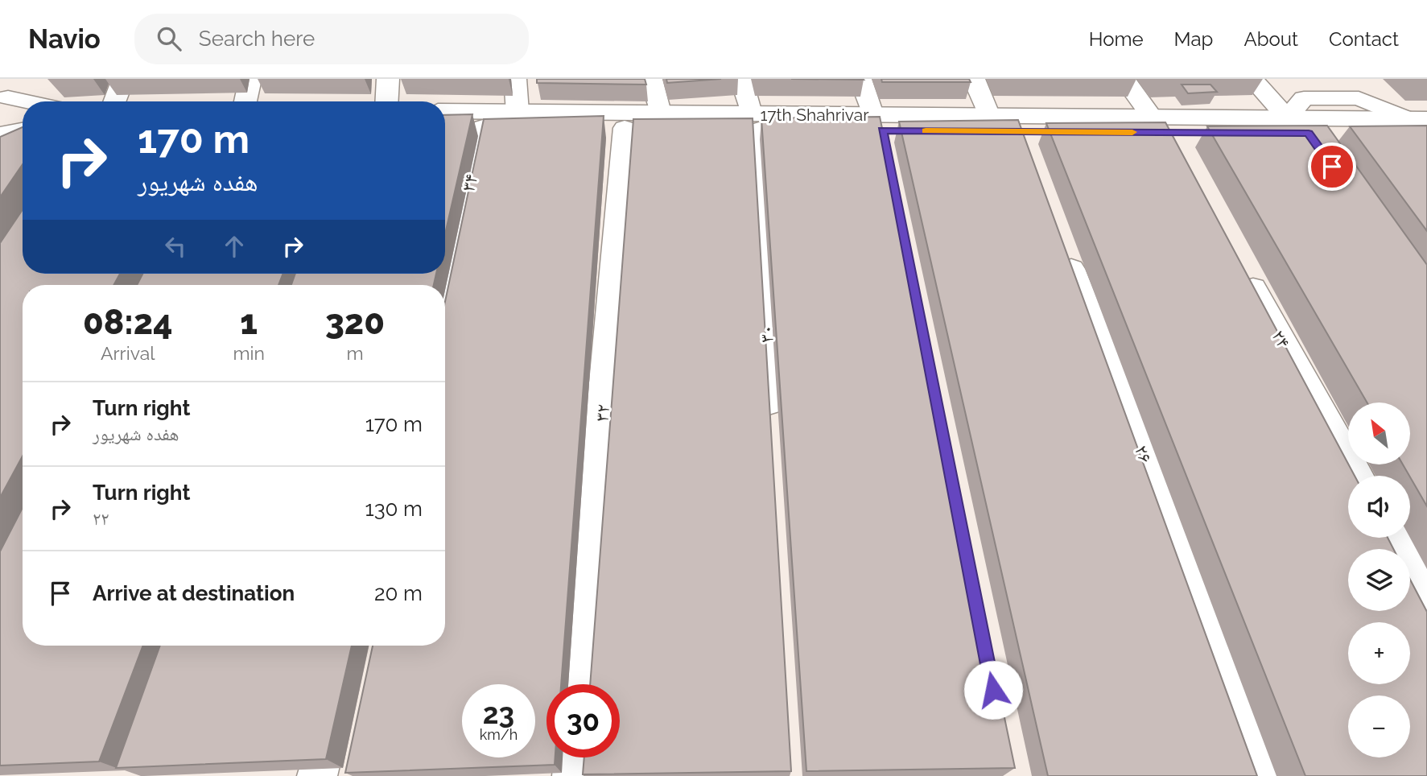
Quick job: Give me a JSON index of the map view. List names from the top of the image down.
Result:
{
  "streets": {
    "street": [
      "17th Shahrivar",
      "۳۴",
      "۳۰",
      "۲۴",
      "۳۲",
      "۲۶"
    ]
  },
  "crossings": [
    ["17th Shahrivar", "۳۰"]
  ],
  "north": "top left",
  "page": {
    "header": "Navio",
    "search": "Search here",
    "nav": [
      "Home",
      "Map",
      "About",
      "Contact"
    ],
    "turn": ["170 m", "هفده شهریور"],
    "eta": [
      "08:24",
      "Arrival",
      "1",
      "min",
      "320",
      "m"
    ],
    "list": [
      {
        "name": "Turn right",
        "note": "هفده شهریور",
        "value": "170 m"
      },
      {
        "name": "Turn right",
        "note": "۲۲",
        "value": "130 m"
      },
      {
        "name": "Arrive at destination",
        "value": "20 m"
      }
    ],
    "map_buttons": ["+", "−"],
    "speed": "23 km/h",
    "limit": "30"
  }
}
